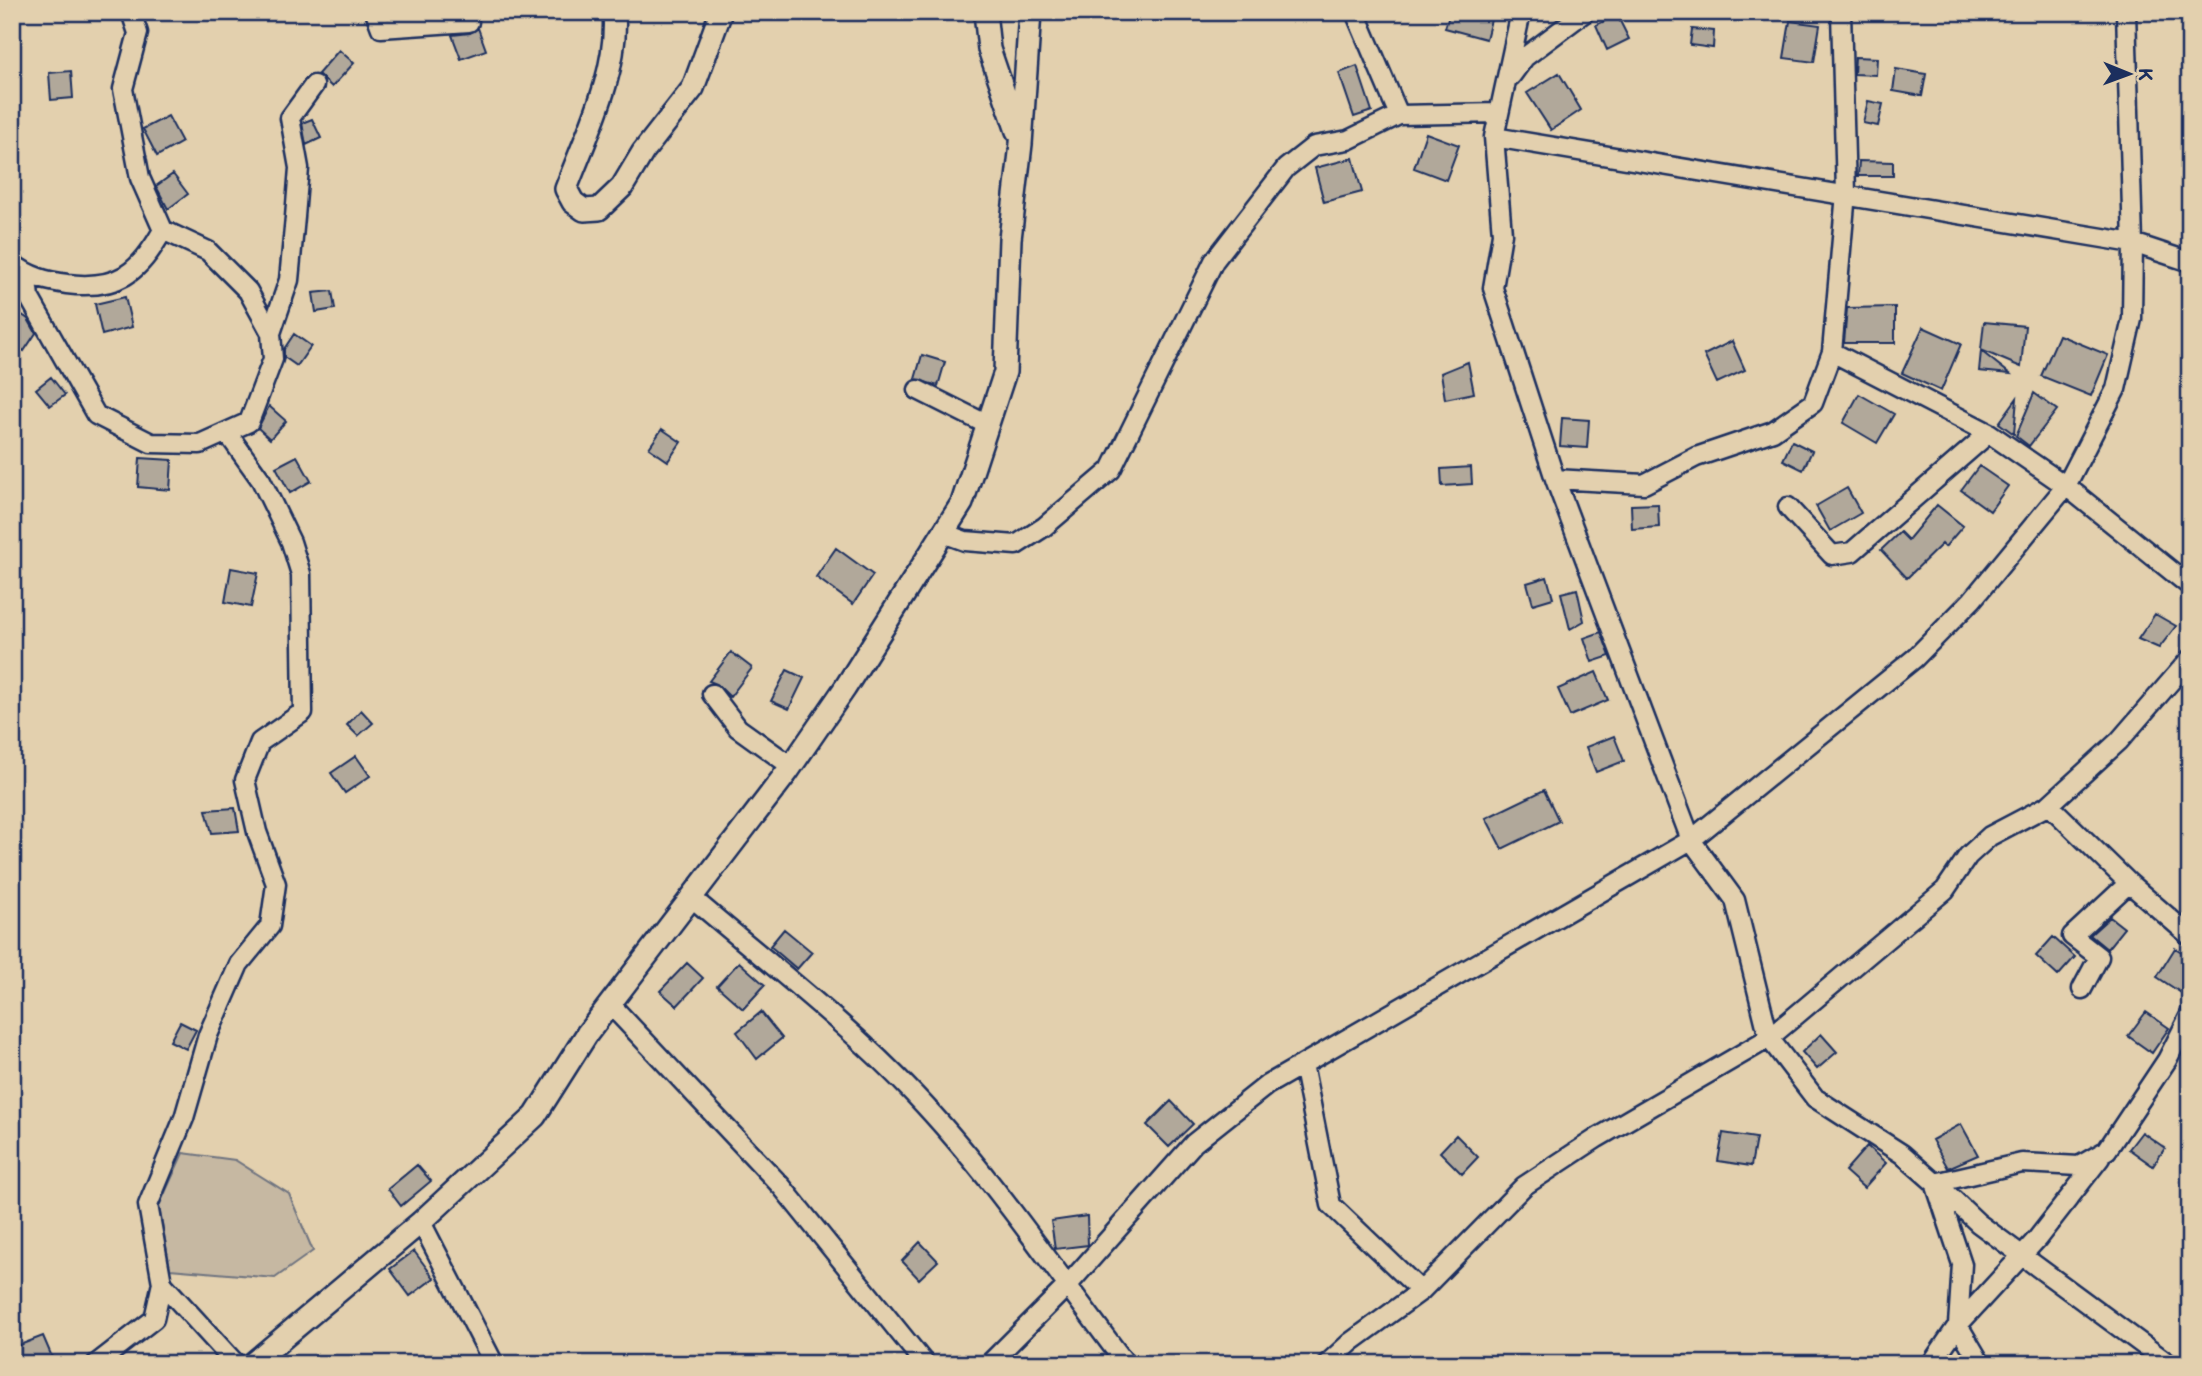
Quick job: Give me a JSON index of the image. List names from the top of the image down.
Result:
{
  "north": "right"
}
